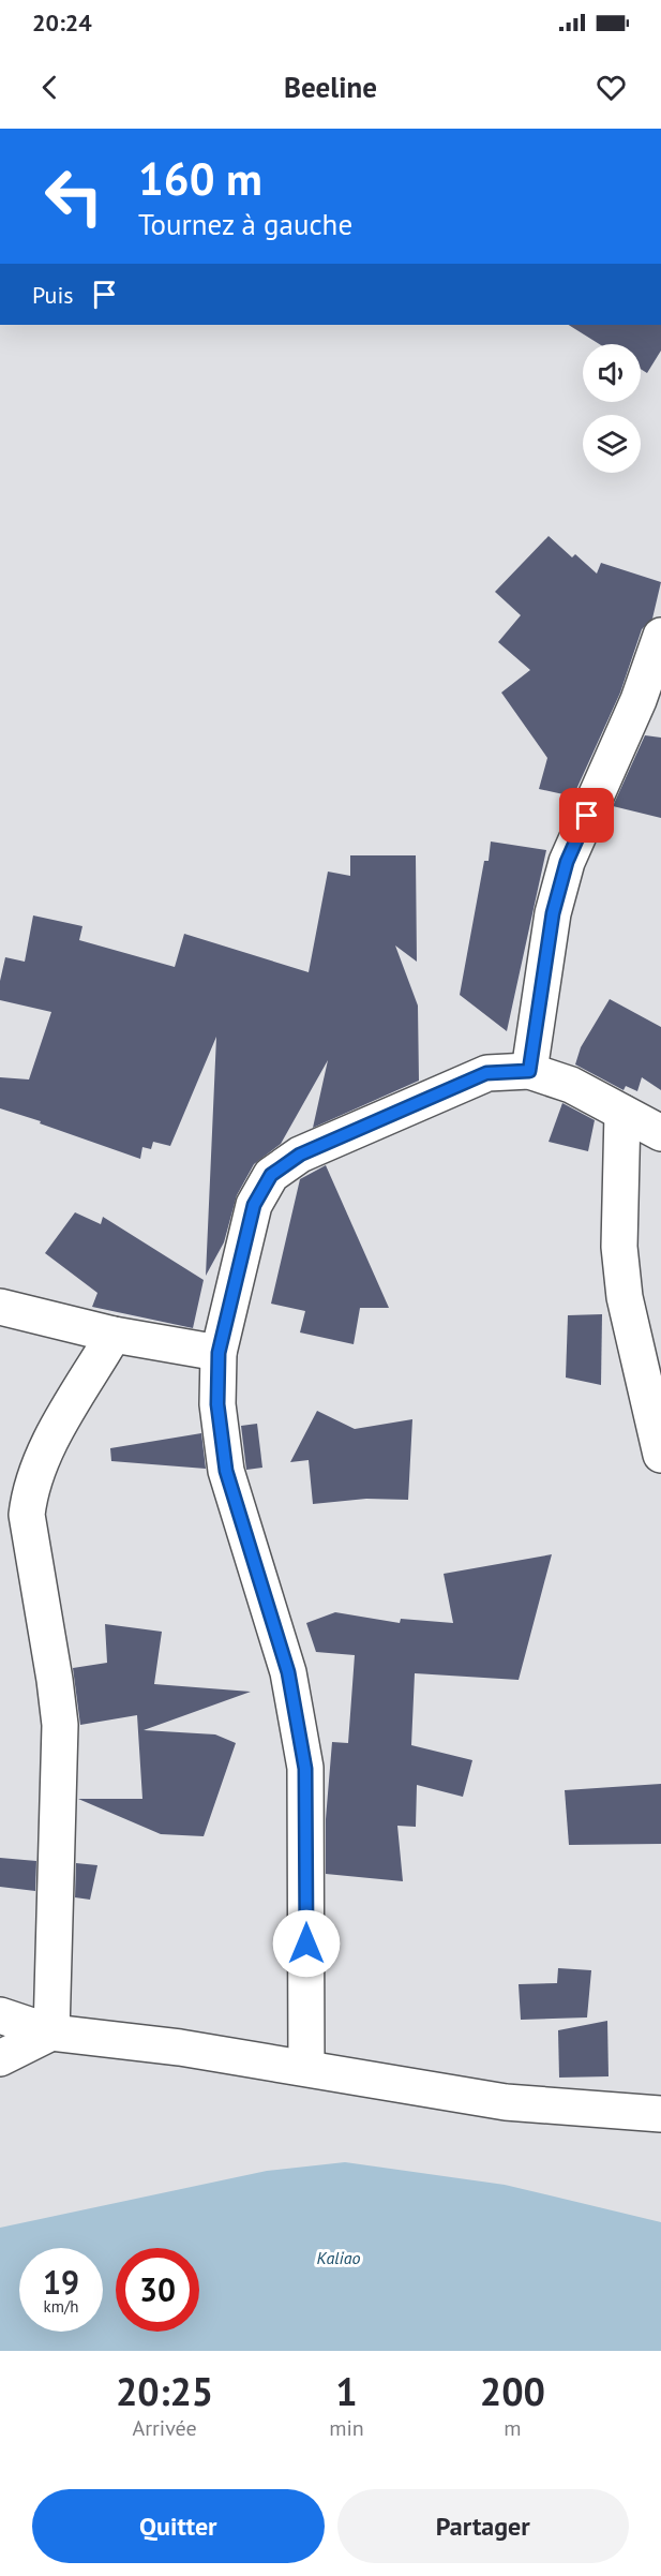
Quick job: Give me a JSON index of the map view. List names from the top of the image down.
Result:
{
  "water": ["Kaliao"],
  "page": {
    "status": "20:24",
    "header": "Beeline",
    "turn": ["160 m", "Tournez à gauche"],
    "then": "Puis",
    "speed": "19 km/h",
    "limit": "30",
    "eta": [
      "20:25",
      "Arrivée",
      "1",
      "min",
      "200",
      "m"
    ],
    "buttons": ["Quitter", "Partager"]
  }
}
